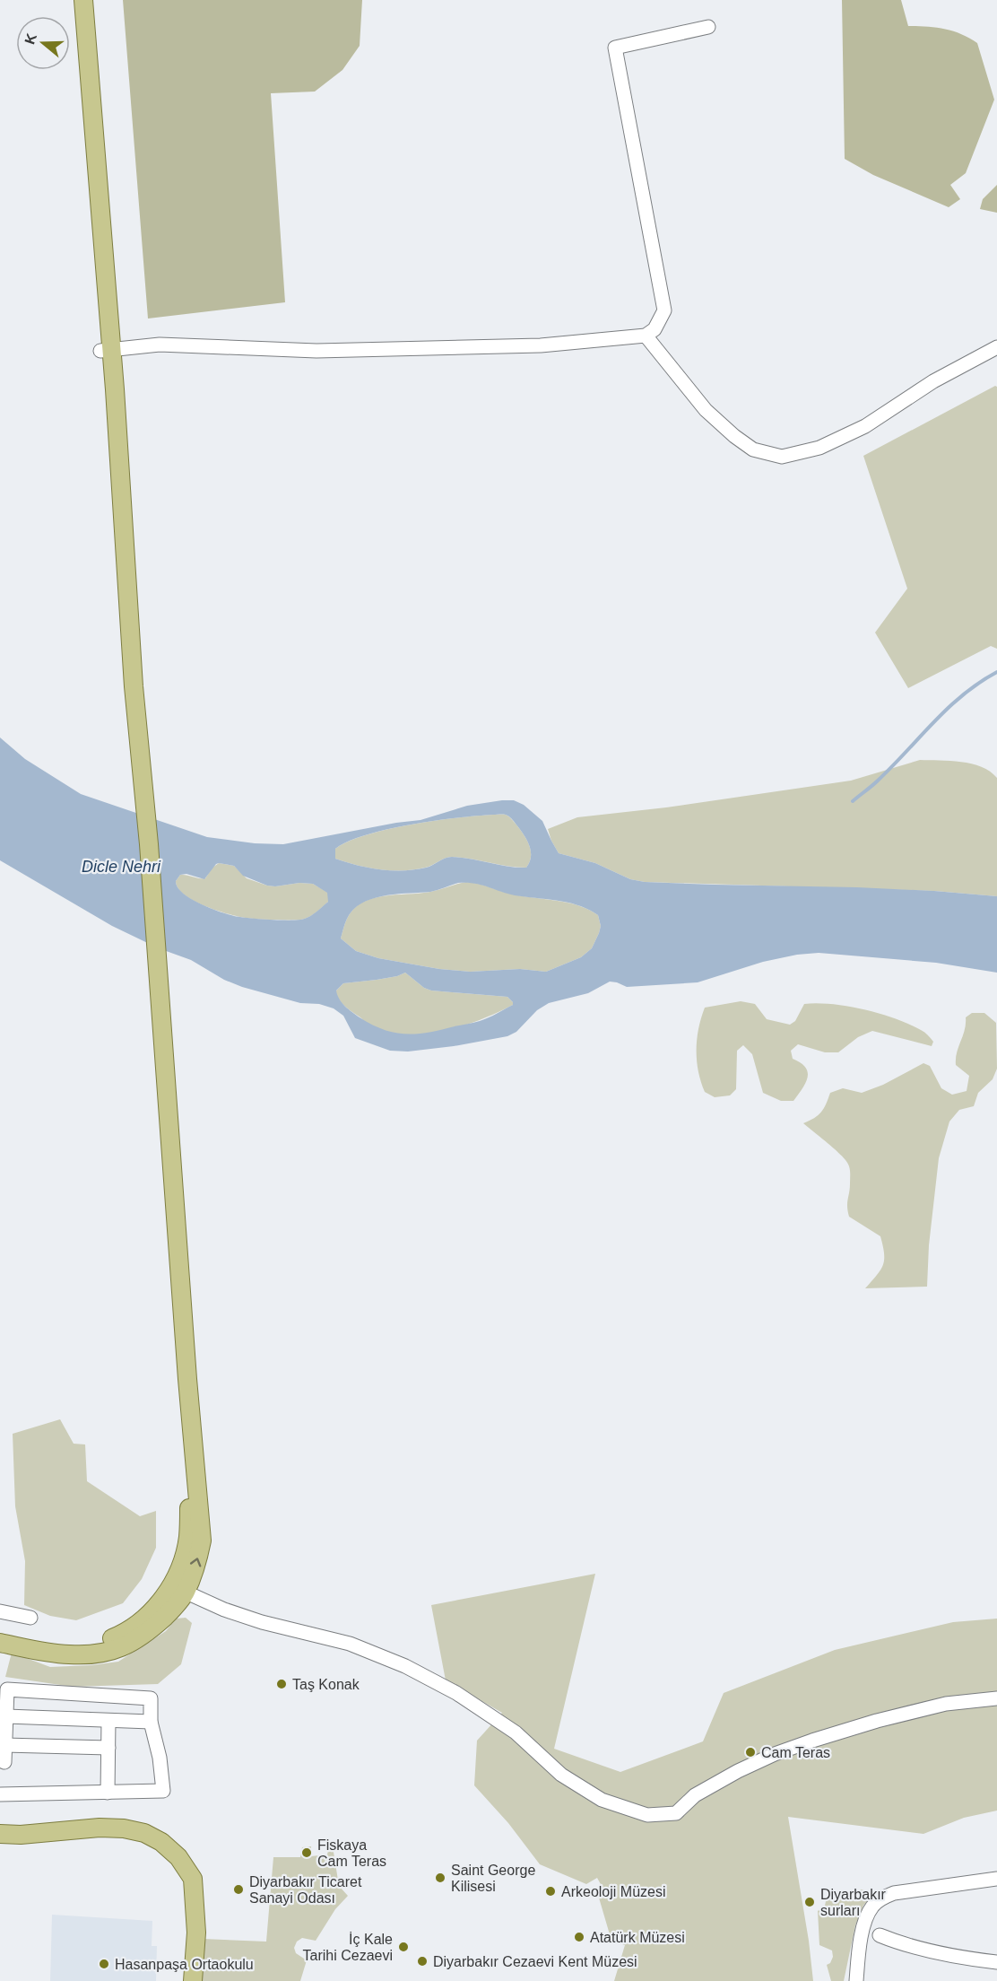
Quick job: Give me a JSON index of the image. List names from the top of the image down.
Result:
{
  "water": ["Dicle Nehri"],
  "places": [
    "Taş Konak",
    "Cam Teras",
    "Fiskaya Cam Teras",
    "Saint George Kilisesi",
    "Diyarbakır Ticaret Sanayi Odası",
    "Arkeoloji Müzesi",
    "Diyarbakır surları",
    "Atatürk Müzesi",
    "İç Kale Tarihi Cezaevi",
    "Diyarbakır Cezaevi Kent Müzesi",
    "Hasanpaşa Ortaokulu"
  ],
  "north": "left"
}
